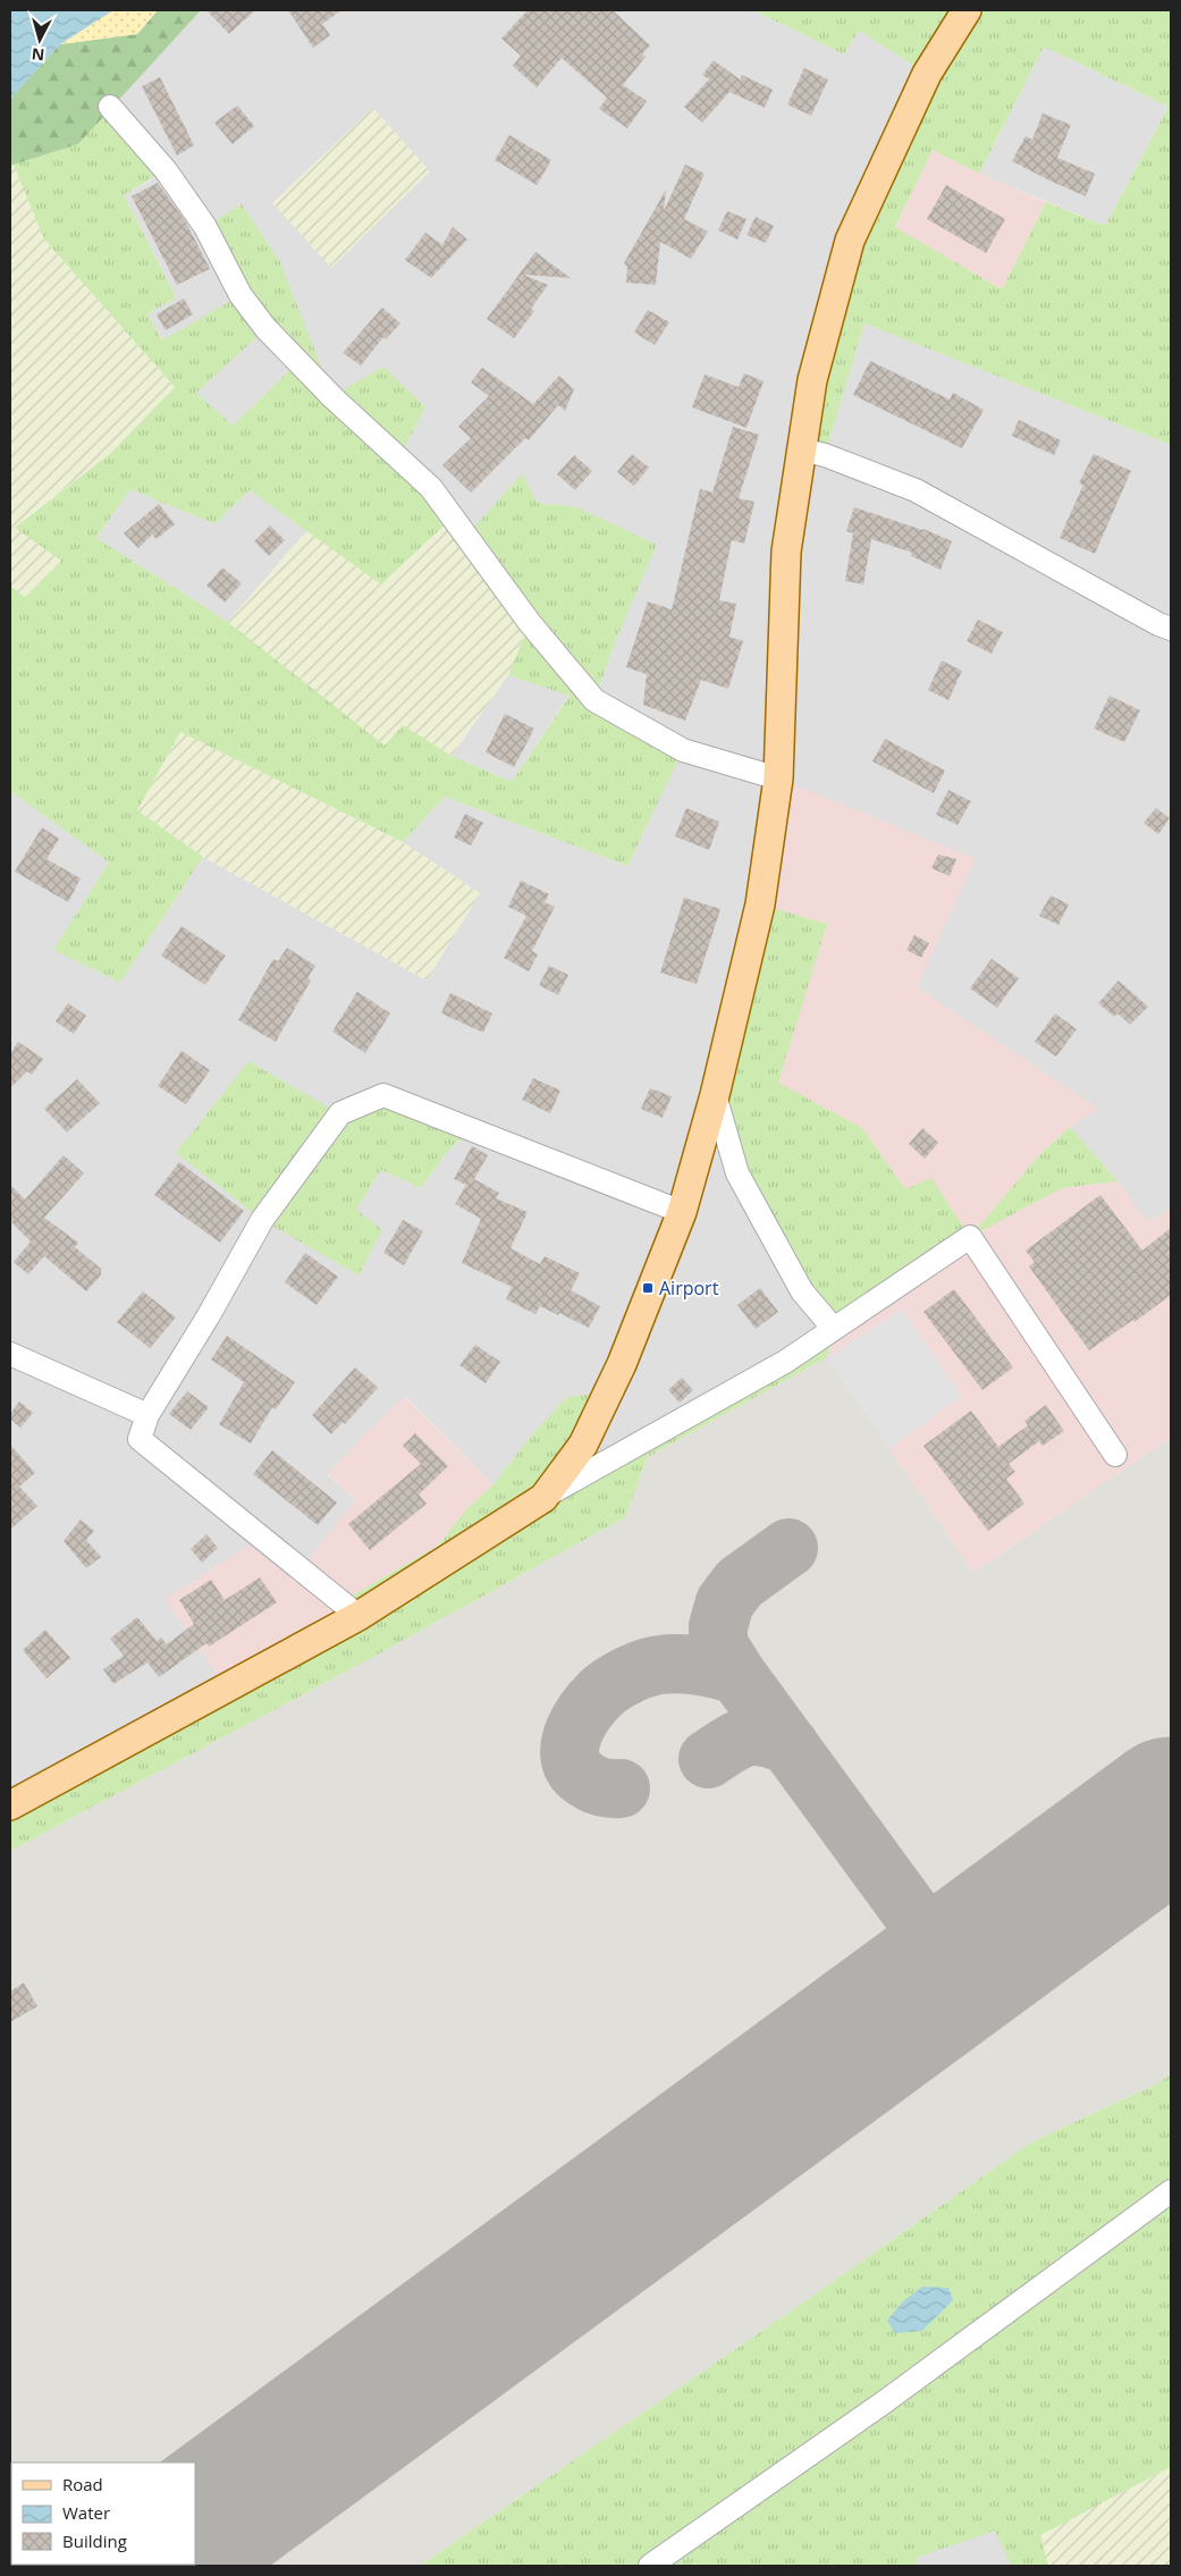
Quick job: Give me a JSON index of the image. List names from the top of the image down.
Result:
{
  "places": {
    "transit": ["Airport"]
  },
  "legend": ["Road", "Water", "Building"],
  "north": "bottom"
}
